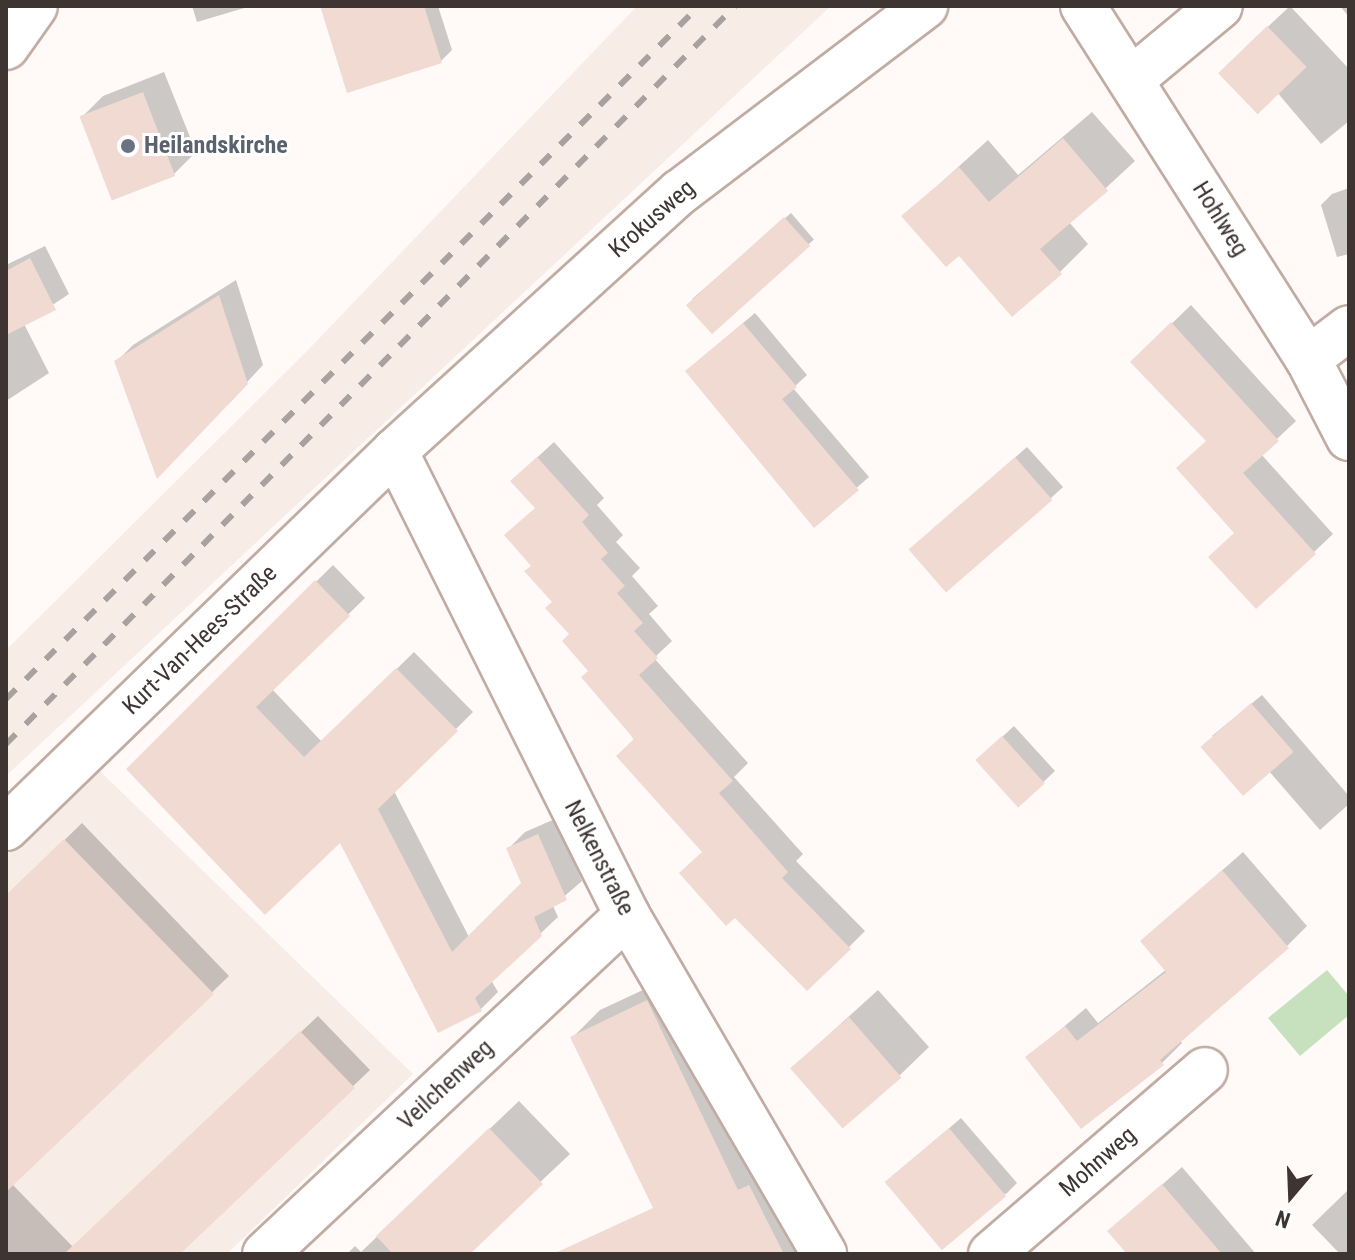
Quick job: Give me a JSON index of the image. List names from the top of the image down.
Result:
{
  "streets": {
    "street": [
      "Krokusweg",
      "Hohlweg",
      "Kurt-Van-Hees-Straße",
      "Nelkenstraße",
      "Veilchenweg",
      "Mohnweg"
    ]
  },
  "crossings": [
    ["Krokusweg", "Kurt-Van-Hees-Straße"],
    ["Krokusweg", "Nelkenstraße"],
    ["Kurt-Van-Hees-Straße", "Nelkenstraße"],
    ["Nelkenstraße", "Veilchenweg"]
  ],
  "places": ["Heilandskirche"],
  "north": "bottom"
}
